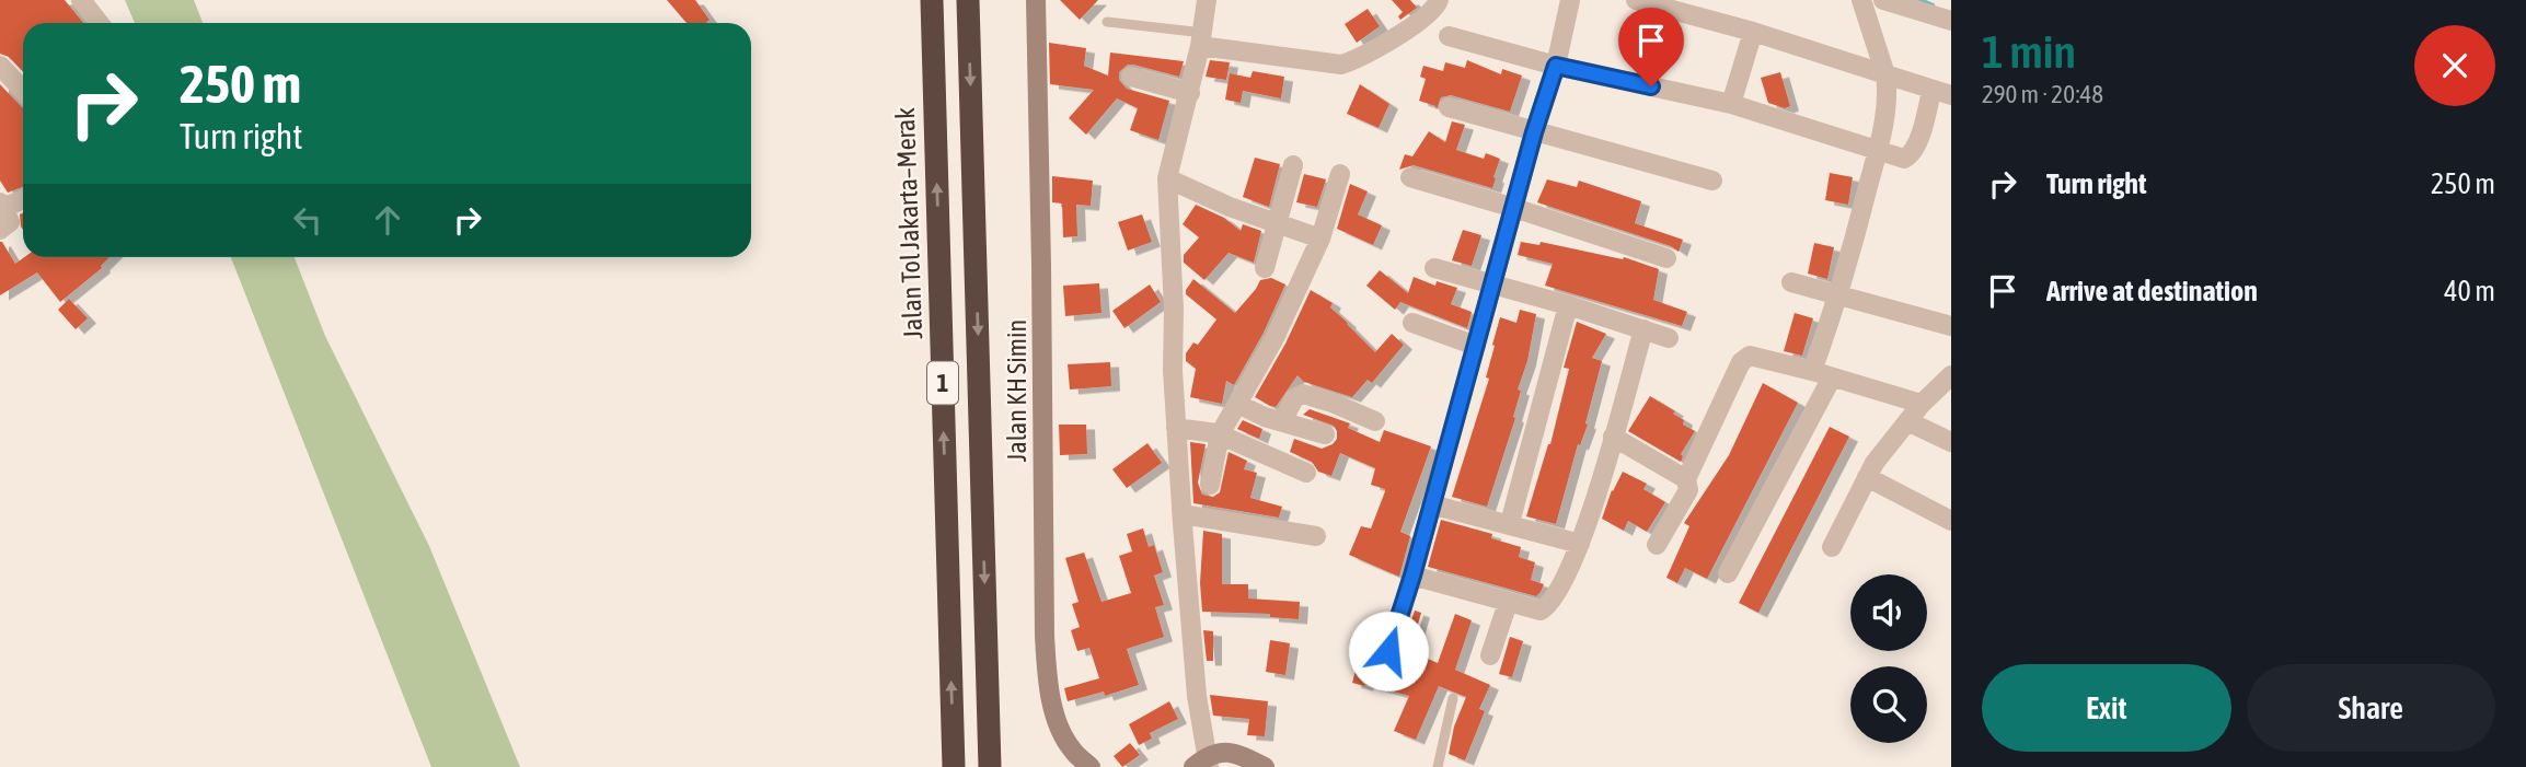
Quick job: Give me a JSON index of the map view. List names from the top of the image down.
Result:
{
  "streets": {
    "highway": ["Jalan Tol Jakarta–Merak", "1"],
    "street": ["Jalan KH Simin"]
  },
  "page": {
    "heading": ["1 min", "290 m · 20:48"],
    "turn": ["250 m", "Turn right"],
    "list": [
      {
        "name": "Turn right",
        "value": "250 m"
      },
      {
        "name": "Arrive at destination",
        "value": "40 m"
      }
    ],
    "buttons": ["Exit", "Share"]
  }
}
